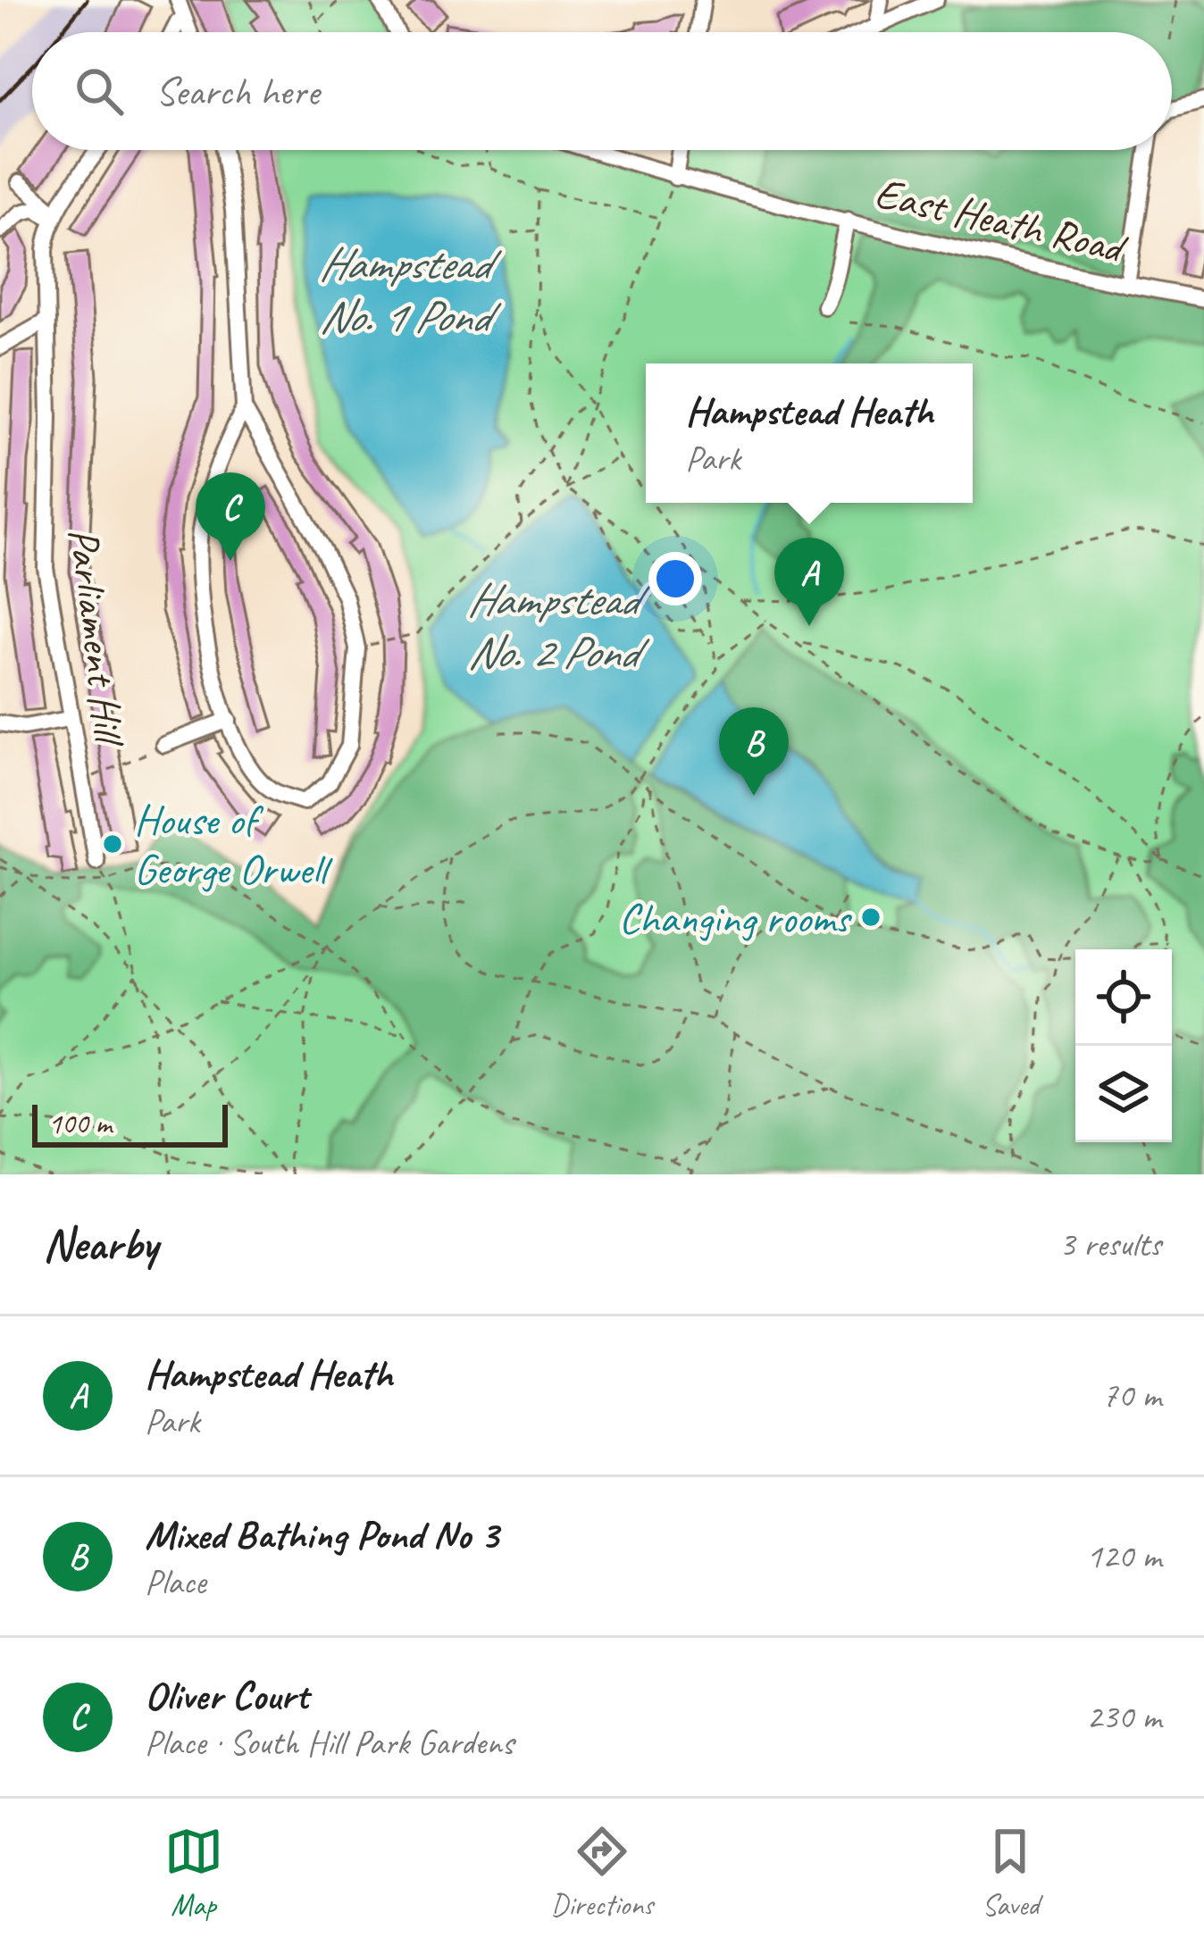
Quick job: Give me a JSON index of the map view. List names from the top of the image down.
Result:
{
  "streets": {
    "street": ["East Heath Road", "Parliament Hill"]
  },
  "water": ["Hampstead No. 1 Pond", "Hampstead No. 2 Pond"],
  "places": ["House of George Orwell", "Changing rooms"],
  "scale_bar": "100 m",
  "page": {
    "search": "Search here",
    "popup": ["Hampstead Heath", "Park"],
    "pins": ["C", "A", "B"],
    "scale": "100 m",
    "heading": ["Nearby", "3 results"],
    "list": [
      {
        "mark": "A",
        "name": "Hampstead Heath",
        "note": "Park",
        "value": "70 m"
      },
      {
        "mark": "B",
        "name": "Mixed Bathing Pond No 3",
        "note": "Place",
        "value": "120 m"
      },
      {
        "mark": "C",
        "name": "Oliver Court",
        "note": "Place · South Hill Park Gardens",
        "value": "230 m"
      }
    ],
    "nav": ["Map", "Directions", "Saved"]
  }
}
